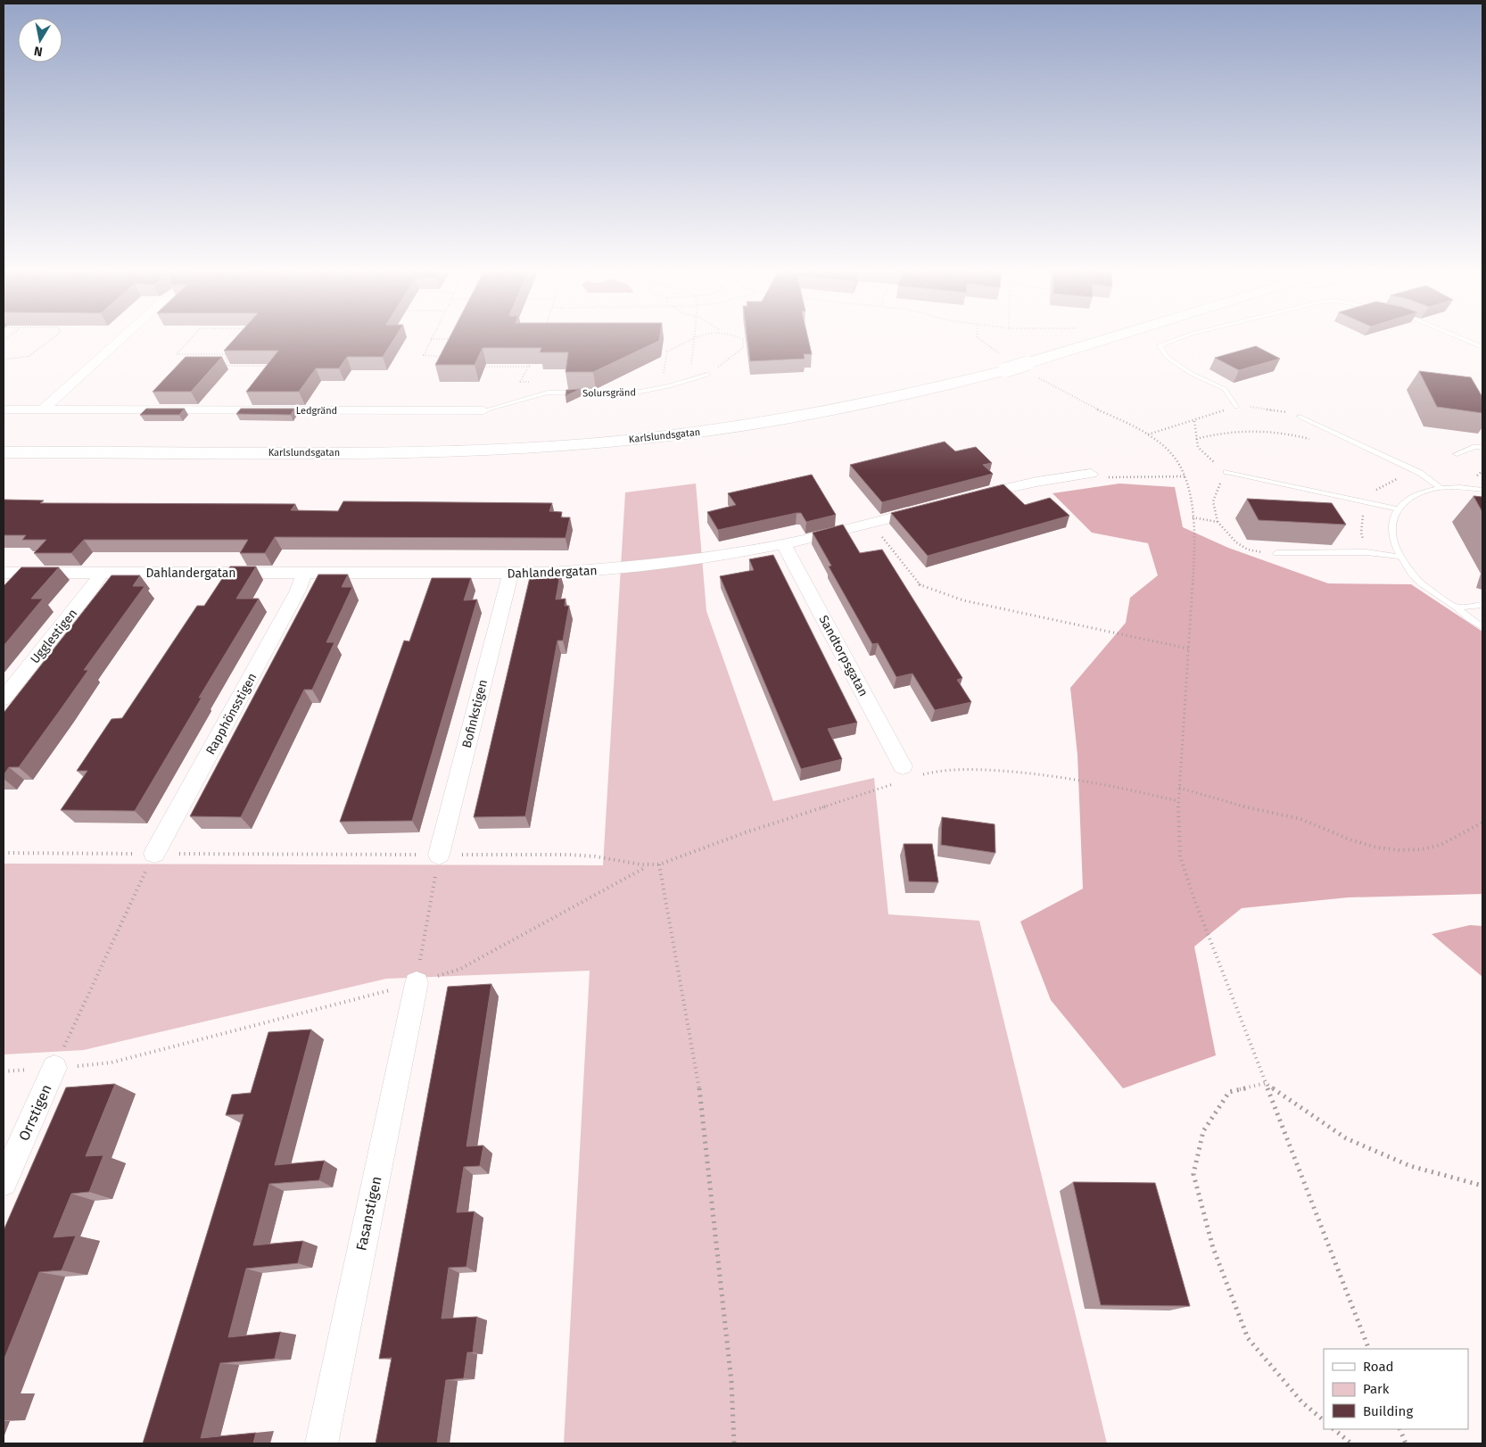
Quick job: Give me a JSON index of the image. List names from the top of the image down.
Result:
{
  "streets": {
    "main road": ["Karlslundsgatan"],
    "street": [
      "Ledgränd",
      "Dahlandergatan",
      "Ugglestigen",
      "Sandtorpsgatan",
      "Rapphönsstigen",
      "Bofinkstigen",
      "Orrstigen",
      "Fasanstigen"
    ],
    "lane": ["Solursgränd"]
  },
  "crossings": [
    ["Solursgränd", "Ledgränd"],
    ["Dahlandergatan", "Ugglestigen"],
    ["Dahlandergatan", "Sandtorpsgatan"],
    ["Dahlandergatan", "Rapphönsstigen"],
    ["Dahlandergatan", "Bofinkstigen"]
  ],
  "legend": ["Road", "Park", "Building"],
  "north": "bottom"
}
